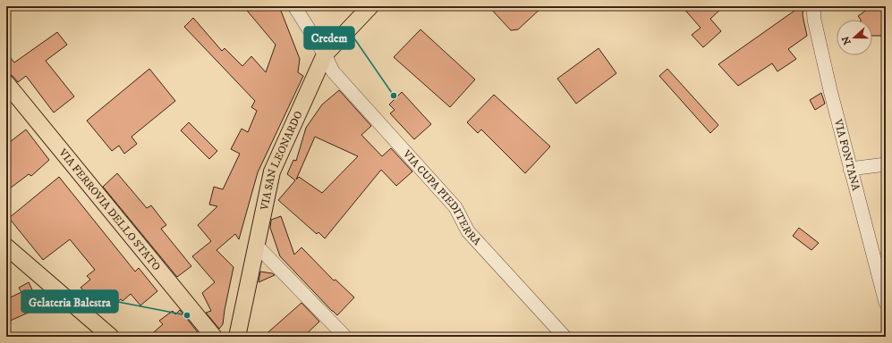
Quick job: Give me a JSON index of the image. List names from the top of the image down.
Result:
{
  "streets": {
    "main road": ["VIA SAN LEONARDO", "VIA FERROVIA DELLO STATO"],
    "street": ["VIA FONTANA", "VIA CUPA PIEDITERRA"]
  },
  "crossings": [
    ["VIA SAN LEONARDO", "VIA CUPA PIEDITERRA"]
  ],
  "places": ["Credem", "Gelateria Balestra"],
  "north": "left"
}
